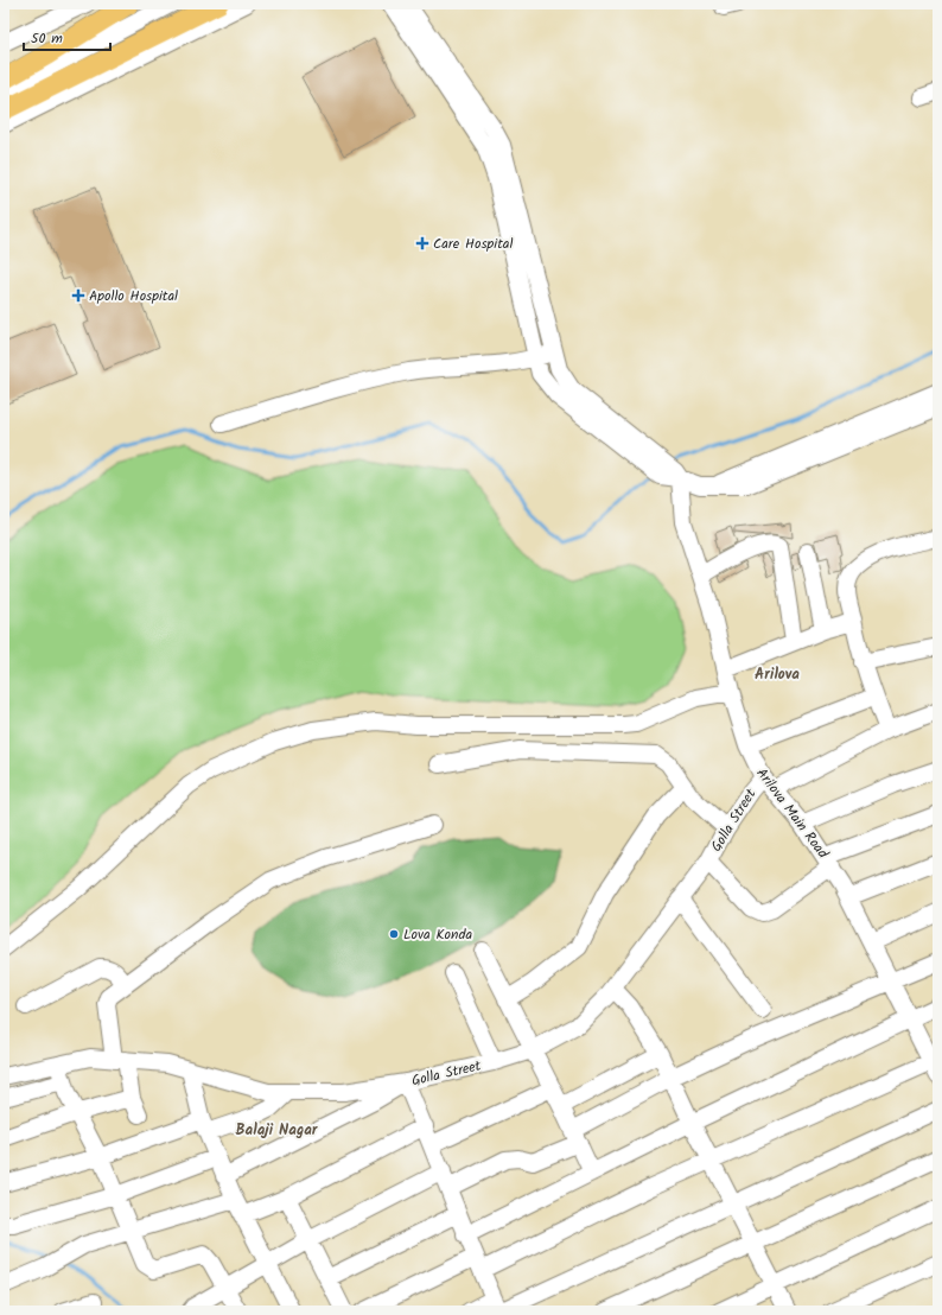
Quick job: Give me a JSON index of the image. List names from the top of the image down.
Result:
{
  "streets": {
    "street": ["Arilova Main Road", "Golla Street"]
  },
  "crossings": [
    ["Arilova Main Road", "Golla Street"]
  ],
  "districts": ["Arilova", "Balaji Nagar"],
  "places": {
    "health": ["Care Hospital", "Apollo Hospital"],
    "other": ["Lova Konda"]
  },
  "scale_bar": "50 m"
}
